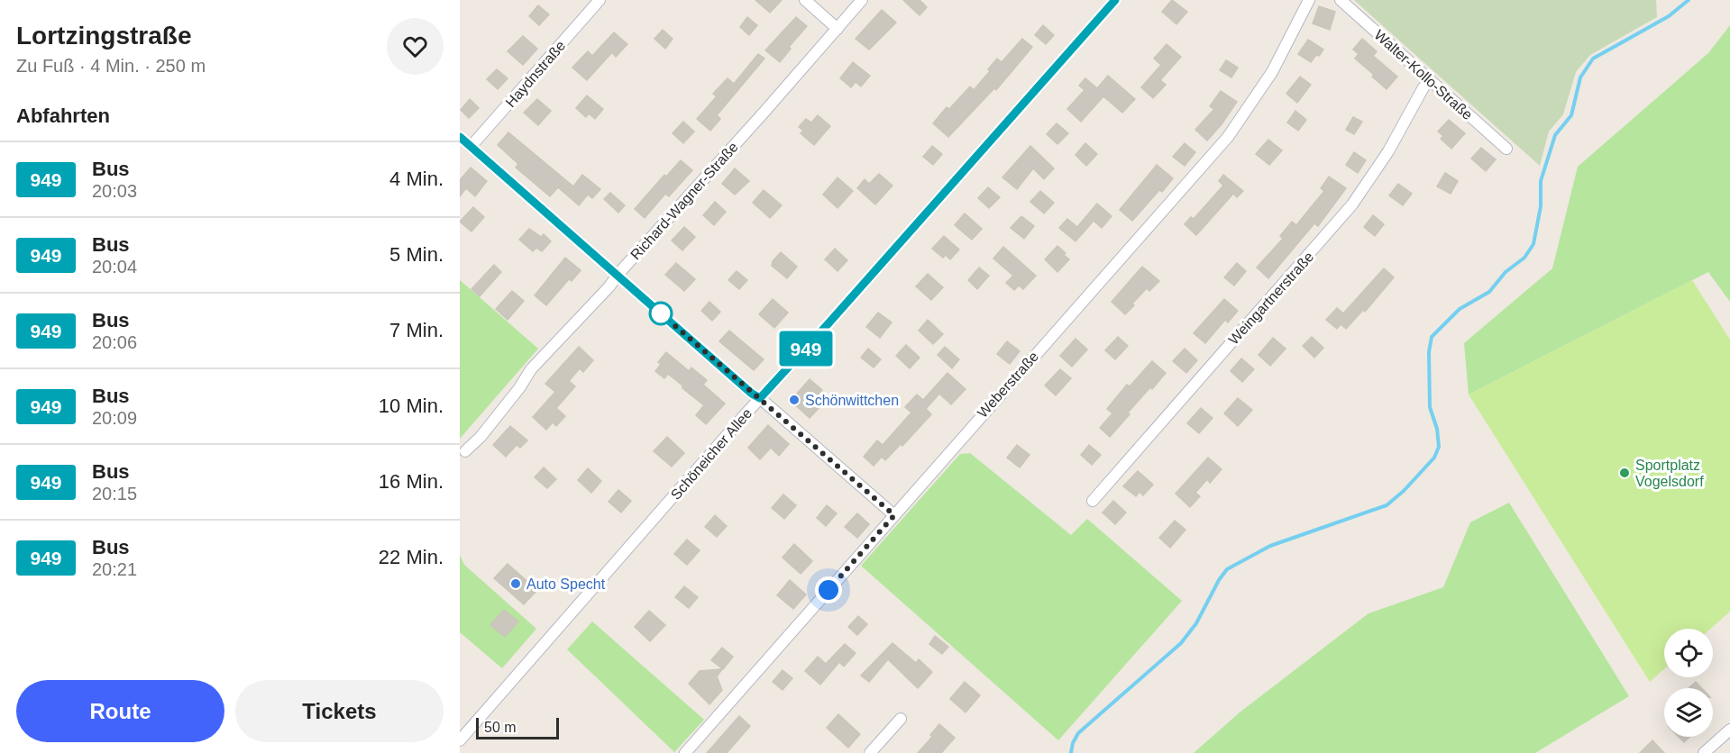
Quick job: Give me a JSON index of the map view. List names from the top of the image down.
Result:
{
  "streets": {
    "street": [
      "Haydnstraße",
      "Walter-Kollo-Straße",
      "Richard-Wagner-Straße",
      "Weingartnerstraße",
      "Weberstraße",
      "Schöneicher Allee"
    ]
  },
  "crossings": [
    ["Walter-Kollo-Straße", "Weingartnerstraße"]
  ],
  "places": ["Schönwittchen", "Sportplatz Vogelsdorf", "Auto Specht"],
  "lines": ["bus line 949"],
  "scale_bar": "50 m",
  "page": {
    "heading": [
      ["Lortzingstraße", "Zu Fuß · 4 Min. · 250 m"],
      "Abfahrten"
    ],
    "on_map": "949",
    "list": [
      {
        "mark": "949",
        "name": "Bus",
        "note": "20:03",
        "value": "4 Min."
      },
      {
        "mark": "949",
        "name": "Bus",
        "note": "20:04",
        "value": "5 Min."
      },
      {
        "mark": "949",
        "name": "Bus",
        "note": "20:06",
        "value": "7 Min."
      },
      {
        "mark": "949",
        "name": "Bus",
        "note": "20:09",
        "value": "10 Min."
      },
      {
        "mark": "949",
        "name": "Bus",
        "note": "20:15",
        "value": "16 Min."
      },
      {
        "mark": "949",
        "name": "Bus",
        "note": "20:21",
        "value": "22 Min."
      }
    ],
    "buttons": ["Route", "Tickets"],
    "scale": "50 m"
  }
}
